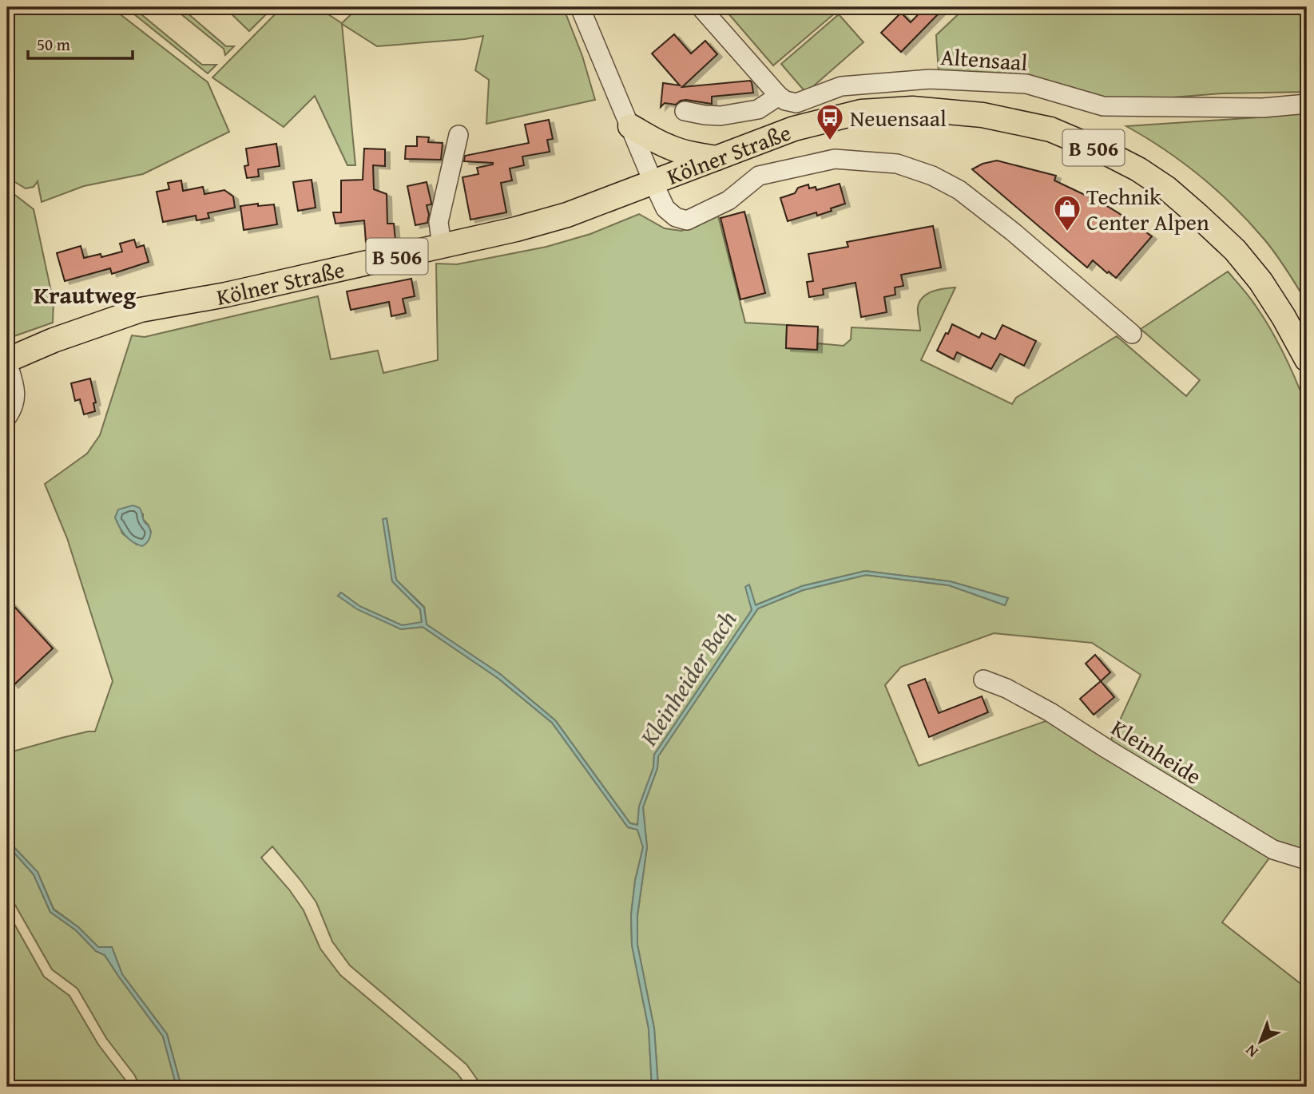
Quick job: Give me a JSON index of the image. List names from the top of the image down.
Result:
{
  "streets": {
    "main road": ["B 506", "Kölner Straße"],
    "street": ["Altensaal", "Kleinheide"]
  },
  "districts": ["Krautweg"],
  "water": ["Kleinheider Bach"],
  "places": {
    "bus stop": ["Neuensaal"],
    "shop": ["Technik Center Alpen"]
  },
  "scale_bar": "50 m",
  "north": "bottom left"
}
